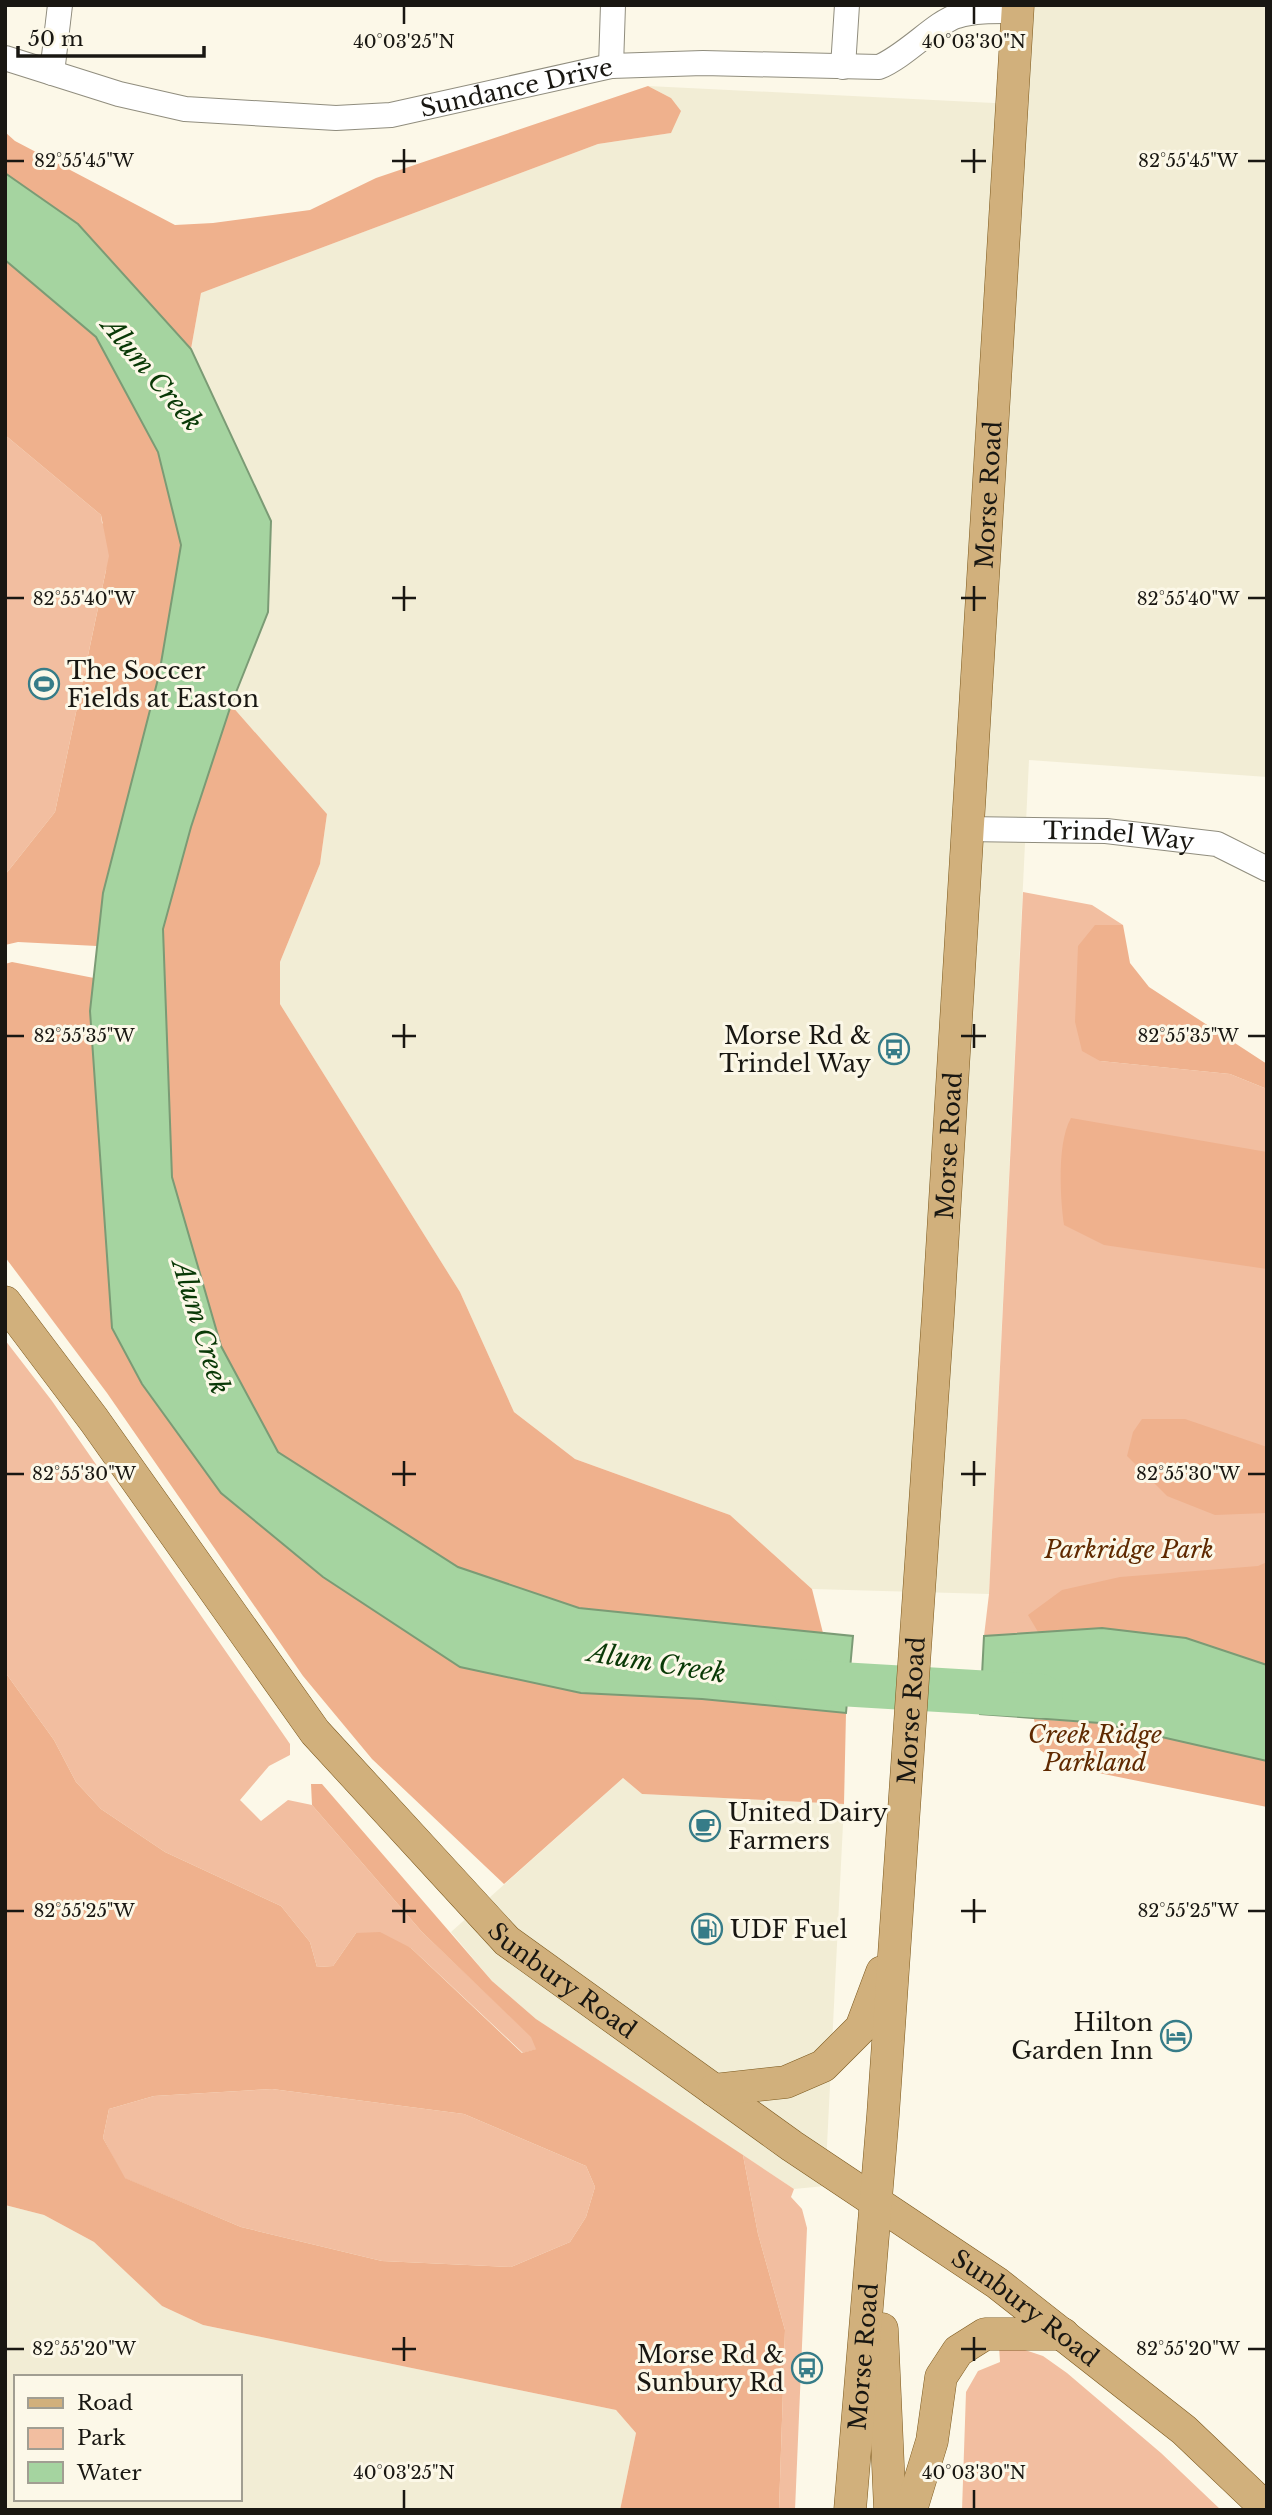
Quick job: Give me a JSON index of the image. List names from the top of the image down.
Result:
{
  "streets": {
    "main road": ["Morse Road", "Sunbury Road"],
    "street": ["Sundance Drive", "Trindel Way"]
  },
  "crossings": [
    ["Sundance Drive", "Morse Road"],
    ["Morse Road", "Trindel Way"],
    ["Morse Road", "Sunbury Road"]
  ],
  "water": ["Alum Creek"],
  "parks": ["Parkridge Park", "Creek Ridge Parkland"],
  "places": {
    "sports": ["The Soccer Fields at Easton"],
    "bus stop": ["Morse Rd & Trindel Way", "Morse Rd & Sunbury Rd"],
    "cafe": ["United Dairy Farmers"],
    "fuel station": ["UDF Fuel"],
    "hotel": ["Hilton Garden Inn"]
  },
  "legend": ["Road", "Park", "Water"],
  "scale_bar": "50 m",
  "coordinates": [
    "40°03'25\"N",
    "40°03'30\"N",
    "82°55'45\"W",
    "82°55'40\"W",
    "82°55'35\"W",
    "82°55'30\"W",
    "82°55'25\"W",
    "82°55'20\"W"
  ]
}
